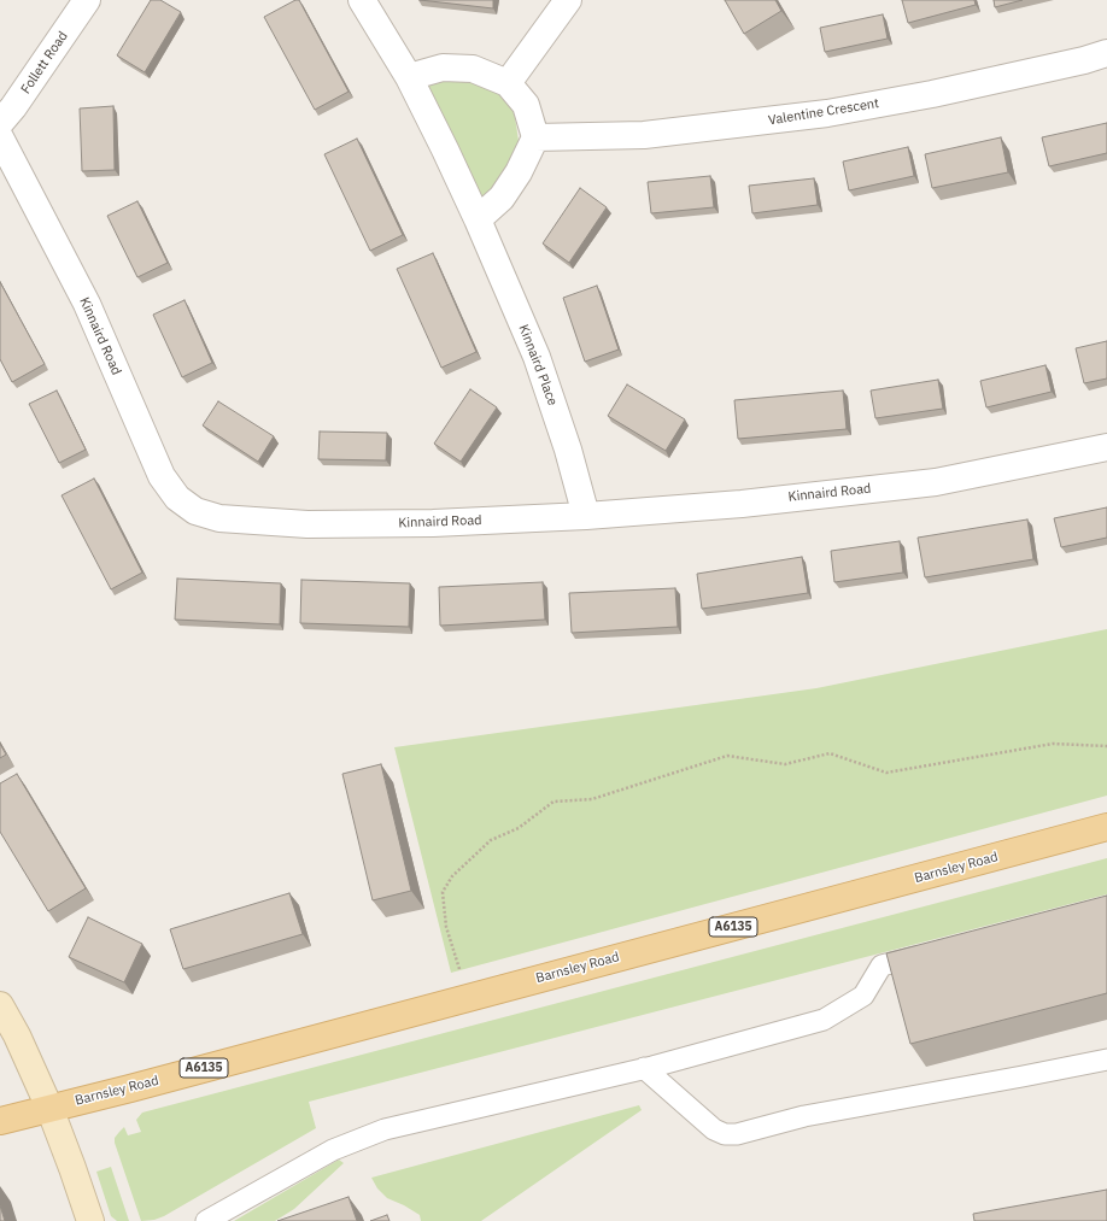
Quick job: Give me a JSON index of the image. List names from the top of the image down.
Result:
{
  "streets": {
    "main road": ["Barnsley Road", "A6135"],
    "street": [
      "Follett Road",
      "Valentine Crescent",
      "Kinnaird Road",
      "Kinnaird Place"
    ]
  },
  "crossings": [
    ["Kinnaird Road", "Kinnaird Place"],
    ["Barnsley Road", "A6135"]
  ]
}
